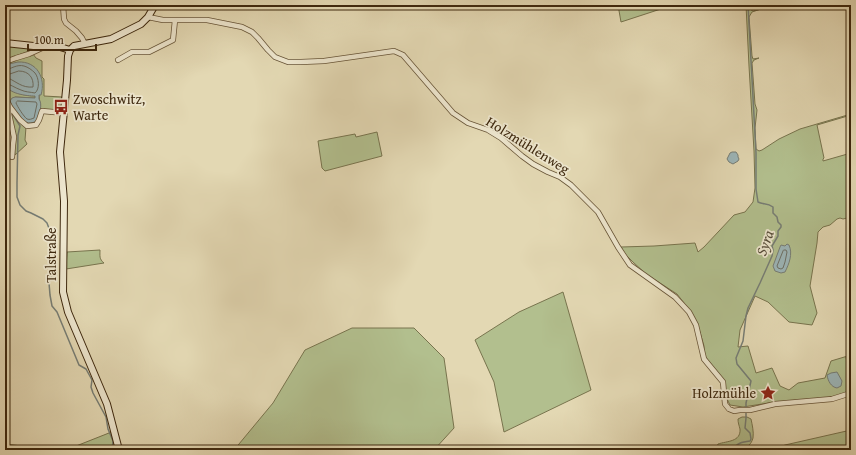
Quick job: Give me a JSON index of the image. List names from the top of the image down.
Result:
{
  "streets": {
    "street": ["Holzmühlenweg", "Talstraße"]
  },
  "water": ["Syra"],
  "places": {
    "bus stop": ["Zwoschwitz, Warte"],
    "place": ["Holzmühle"]
  },
  "scale_bar": "100 m"
}
